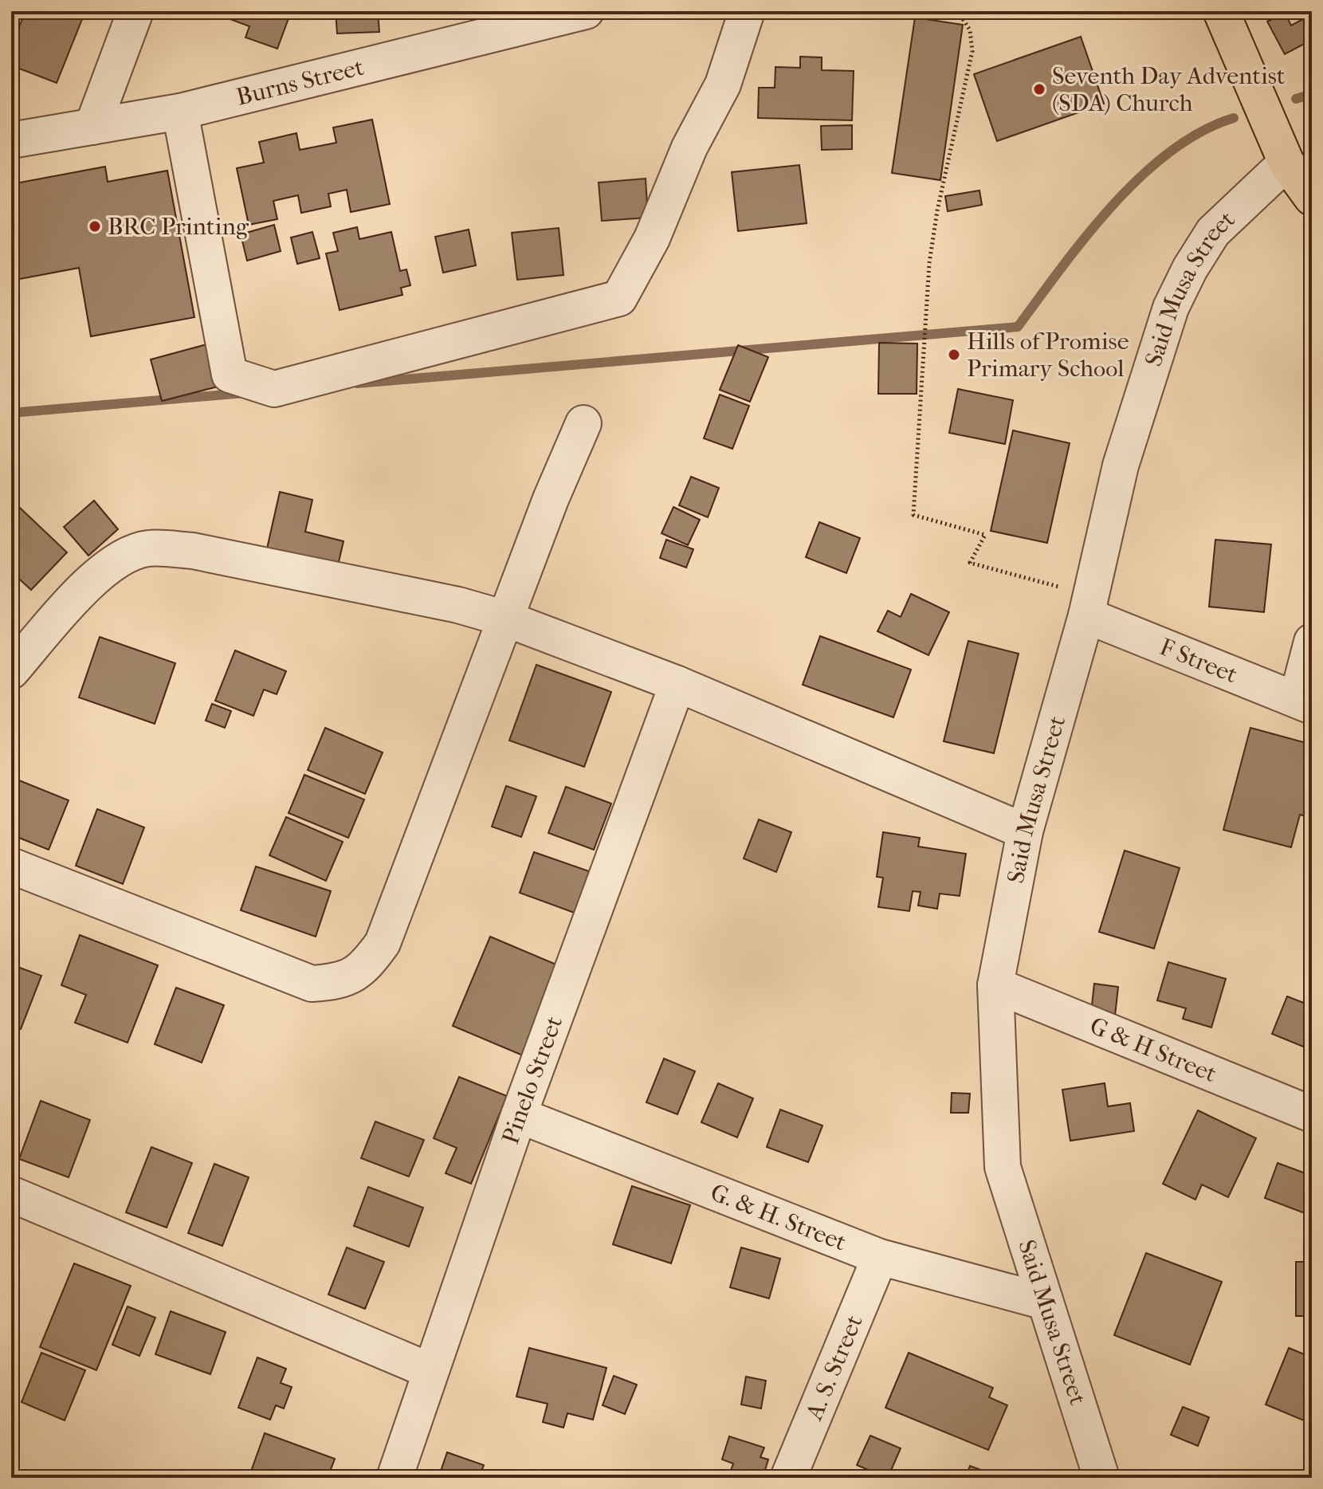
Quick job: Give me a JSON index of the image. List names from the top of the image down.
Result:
{
  "streets": {
    "street": [
      "Burns Street",
      "Said Musa Street",
      "F Street",
      "G & H Street",
      "Pinelo Street",
      "G. & H. Street",
      "A. S. Street"
    ]
  },
  "crossings": [
    ["Said Musa Street", "F Street"],
    ["Said Musa Street", "G & H Street"],
    ["Said Musa Street", "G. & H. Street"],
    ["Pinelo Street", "G. & H. Street"],
    ["G. & H. Street", "A. S. Street"]
  ],
  "places": ["Seventh Day Adventist (SDA) Church", "BRC Printing", "Hills of Promise Primary School"]
}
